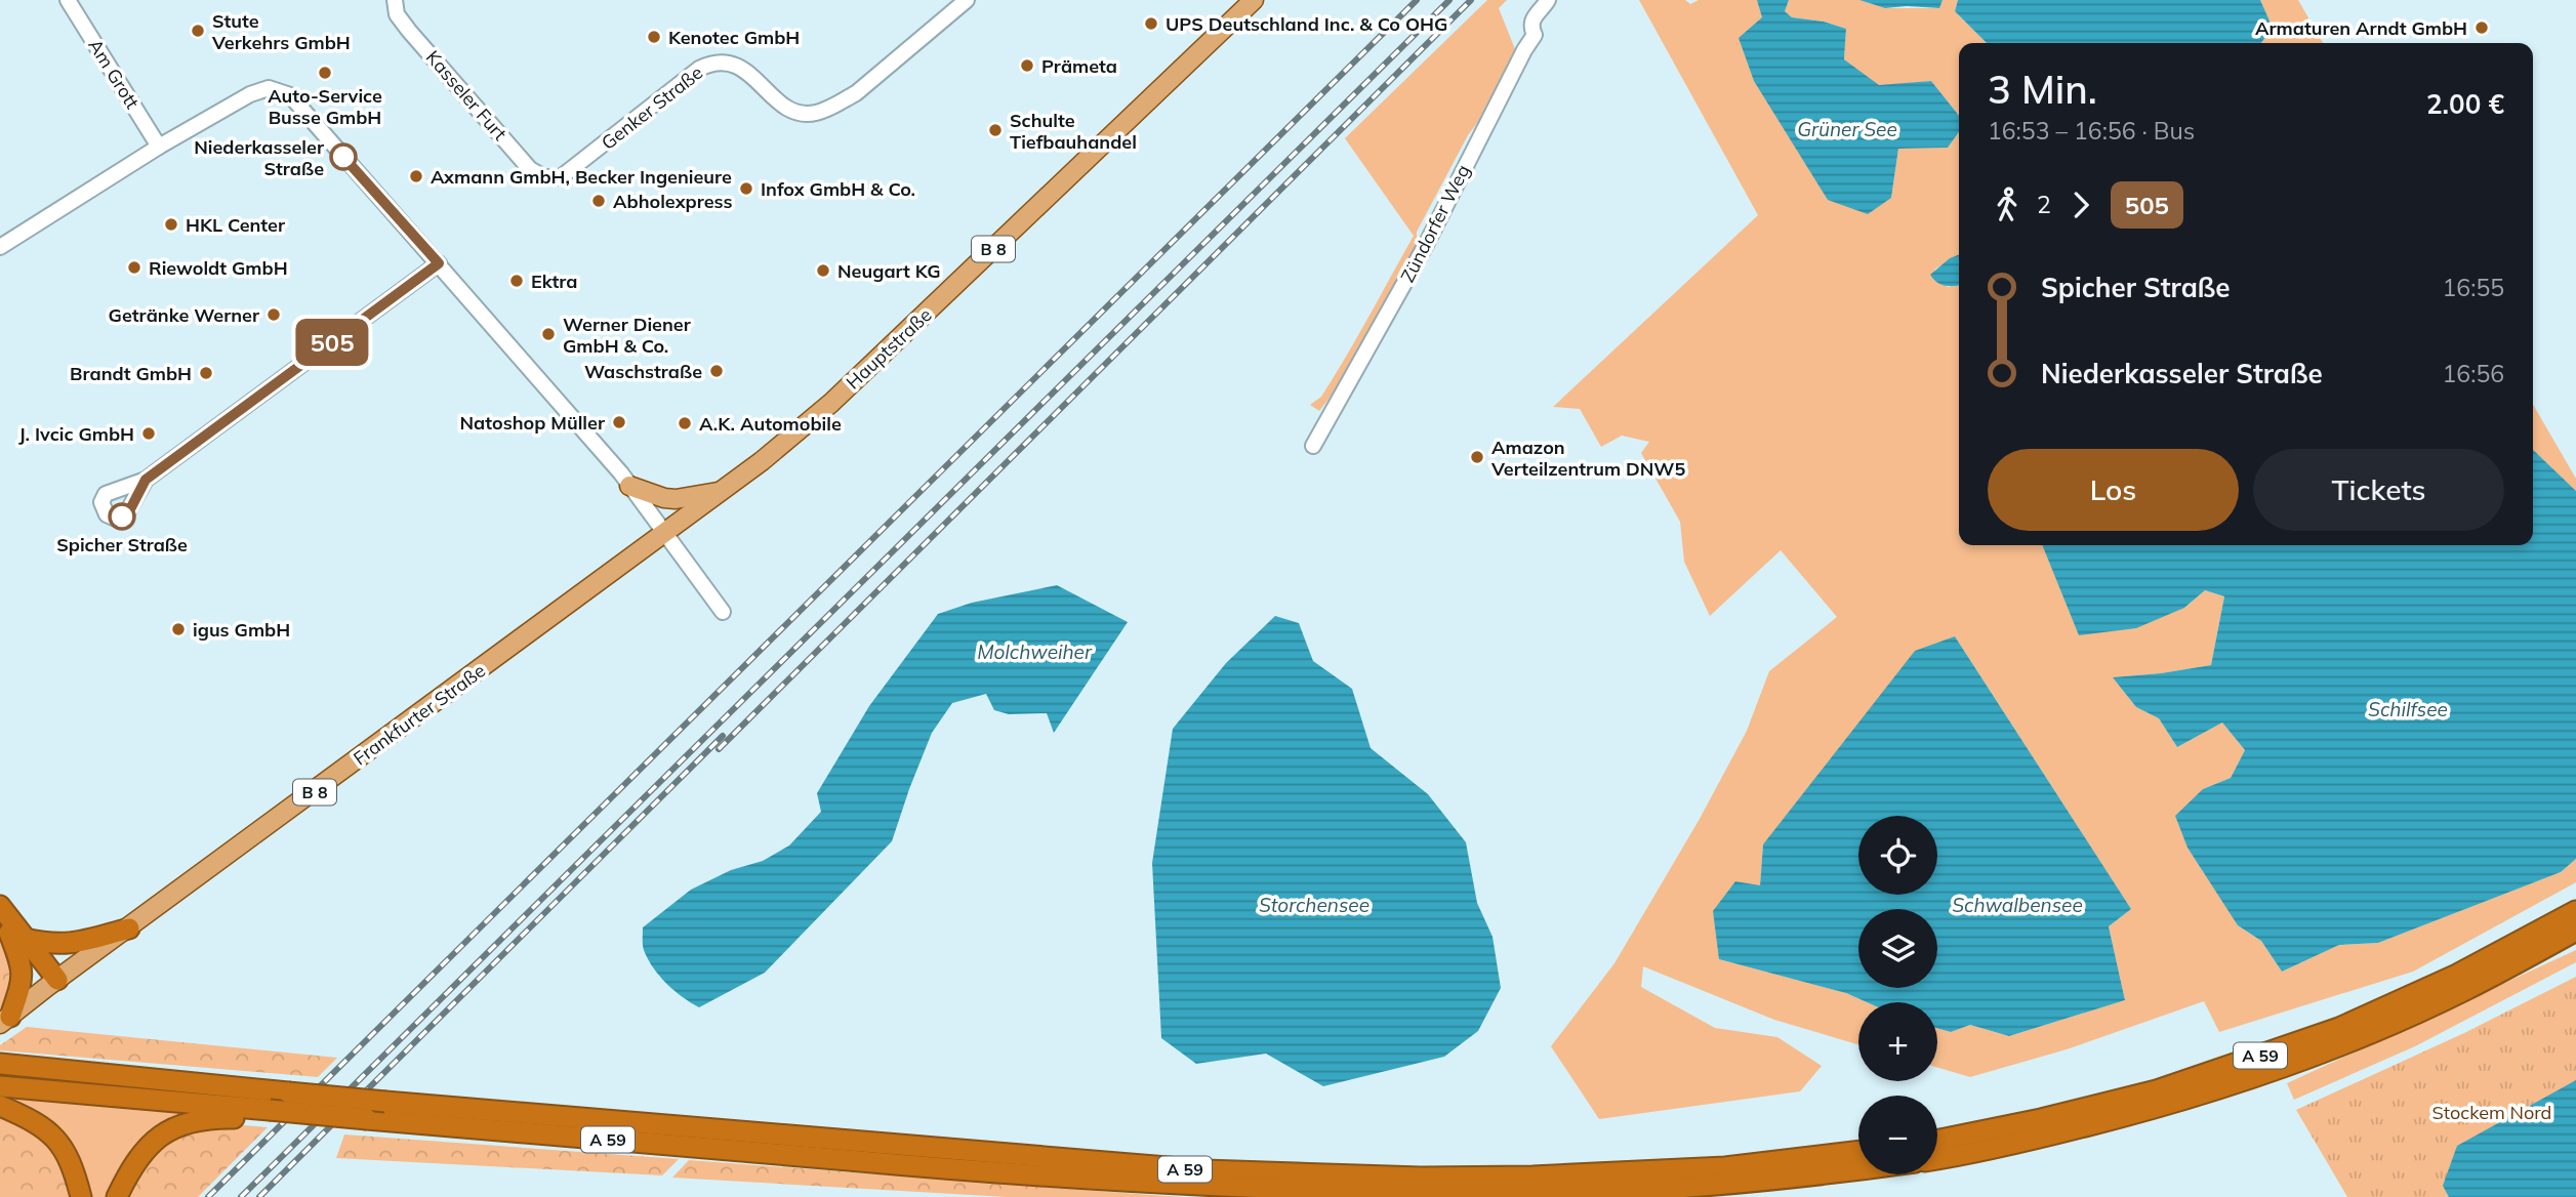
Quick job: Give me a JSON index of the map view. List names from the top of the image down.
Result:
{
  "streets": {
    "highway": ["A 59"],
    "main road": ["B 8", "Hauptstraße", "Frankfurter Straße"],
    "street": [
      "Am Grott",
      "Kasseler Furt",
      "Genker Straße",
      "Zündorfer Weg"
    ]
  },
  "crossings": [
    ["Kasseler Furt", "Genker Straße"],
    ["Hauptstraße", "Frankfurter Straße"]
  ],
  "water": [
    "Grüner See",
    "Molchweiher",
    "Schilfsee",
    "Storchensee",
    "Schwalbensee"
  ],
  "parks": ["Stockem Nord"],
  "places": [
    "UPS Deutschland Inc. & Co OHG",
    "Armaturen Arndt GmbH",
    "Stute Verkehrs GmbH",
    "Kenotec GmbH",
    "Prämeta",
    "Auto-Service Busse GmbH",
    "Schulte Tiefbauhandel",
    "Niederkasseler Straße",
    "Axmann GmbH, Becker Ingenieure",
    "Infox GmbH & Co.",
    "Abholexpress",
    "HKL Center",
    "Riewoldt GmbH",
    "Neugart KG",
    "Ektra",
    "Getränke Werner",
    "Werner Diener GmbH & Co.",
    "Waschstraße",
    "Brandt GmbH",
    "Natoshop Müller",
    "A.K. Automobile",
    "J. Ivcic GmbH",
    "Amazon Verteilzentrum DNW5",
    "Spicher Straße",
    "igus GmbH"
  ],
  "lines": ["bus line 505"],
  "page": {
    "on_map": "505",
    "heading": ["3 Min.", "16:53 – 16:56 · Bus", "2.00 €"],
    "legs": ["2", "505"],
    "list": [
      {
        "name": "Spicher Straße",
        "value": "16:55"
      },
      {
        "name": "Niederkasseler Straße",
        "value": "16:56"
      }
    ],
    "buttons": ["Los", "Tickets"],
    "map_buttons": ["+", "−"]
  }
}
